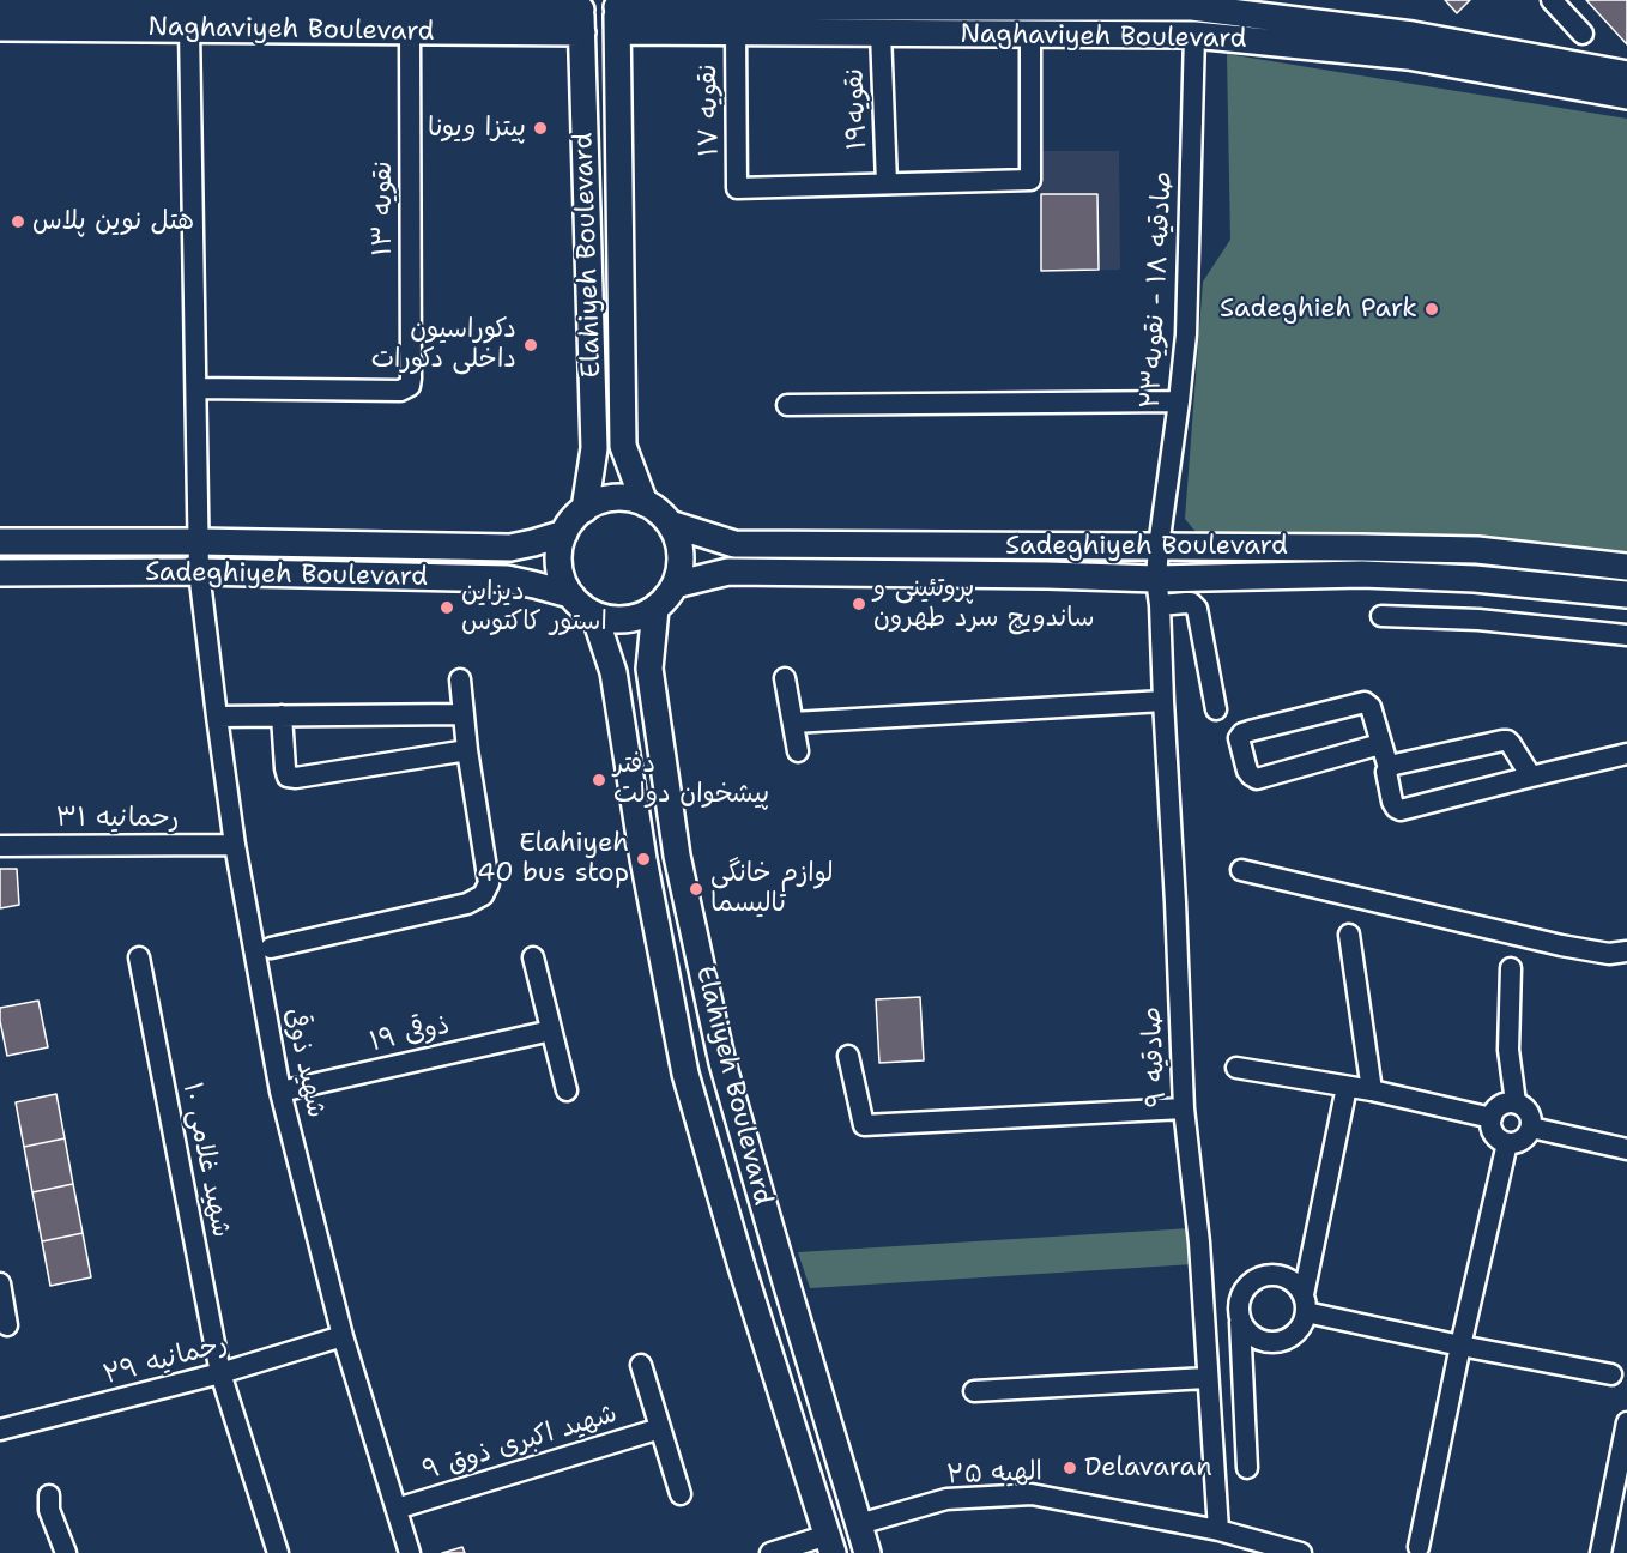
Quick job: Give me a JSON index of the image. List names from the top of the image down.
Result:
{
  "streets": {
    "main road": ["Naghaviyeh Boulevard", "Elahiyeh Boulevard", "Sadeghiyeh Boulevard"],
    "street": [
      "نقویه۱۹",
      "نقویه ۱۷",
      "نقویه ۱۳",
      "صادقیه ۱۸ - نقویه۲۳",
      "رحمانیه ۳۱",
      "ذوقی ۱۹",
      "صادقیه ۹",
      "شهید ذوقی",
      "شهید غلامی ۱۰",
      "رحمانیه ۲۹",
      "شهید اکبری ذوق ۹",
      "الهیه ۲۵"
    ]
  },
  "crossings": [
    ["Naghaviyeh Boulevard", "نقویه۱۹"],
    ["Naghaviyeh Boulevard", "نقویه ۱۷"],
    ["Naghaviyeh Boulevard", "نقویه ۱۳"],
    ["Naghaviyeh Boulevard", "Elahiyeh Boulevard"],
    ["Naghaviyeh Boulevard", "صادقیه ۱۸ - نقویه۲۳"],
    ["Naghaviyeh Boulevard", "شهید ذوقی"],
    ["نقویه۱۹", "نقویه ۱۷"],
    ["نقویه ۱۳", "شهید ذوقی"],
    ["Elahiyeh Boulevard", "Sadeghiyeh Boulevard"],
    ["Elahiyeh Boulevard", "الهیه ۲۵"],
    ["صادقیه ۱۸ - نقویه۲۳", "Sadeghiyeh Boulevard"],
    ["صادقیه ۱۸ - نقویه۲۳", "صادقیه ۹"],
    ["Sadeghiyeh Boulevard", "صادقیه ۹"],
    ["Sadeghiyeh Boulevard", "شهید ذوقی"],
    ["رحمانیه ۳۱", "شهید ذوقی"],
    ["ذوقی ۱۹", "شهید ذوقی"],
    ["صادقیه ۹", "الهیه ۲۵"],
    ["شهید ذوقی", "رحمانیه ۲۹"],
    ["شهید ذوقی", "شهید اکبری ذوق ۹"],
    ["شهید غلامی ۱۰", "رحمانیه ۲۹"]
  ],
  "places": [
    "پیتزا ویونا",
    "هتل نوین پلاس",
    "Sadeghieh Park",
    "دکوراسیون داخلی دکورات",
    "پروتئینی و ساندویچ سرد طهرون",
    "دیزاین استور کاکتوس",
    "دفتر پیشخوان دولت",
    "Elahiyeh 40 bus stop",
    "لوازم خانگی تالیسما",
    "Delavaran"
  ]
}
